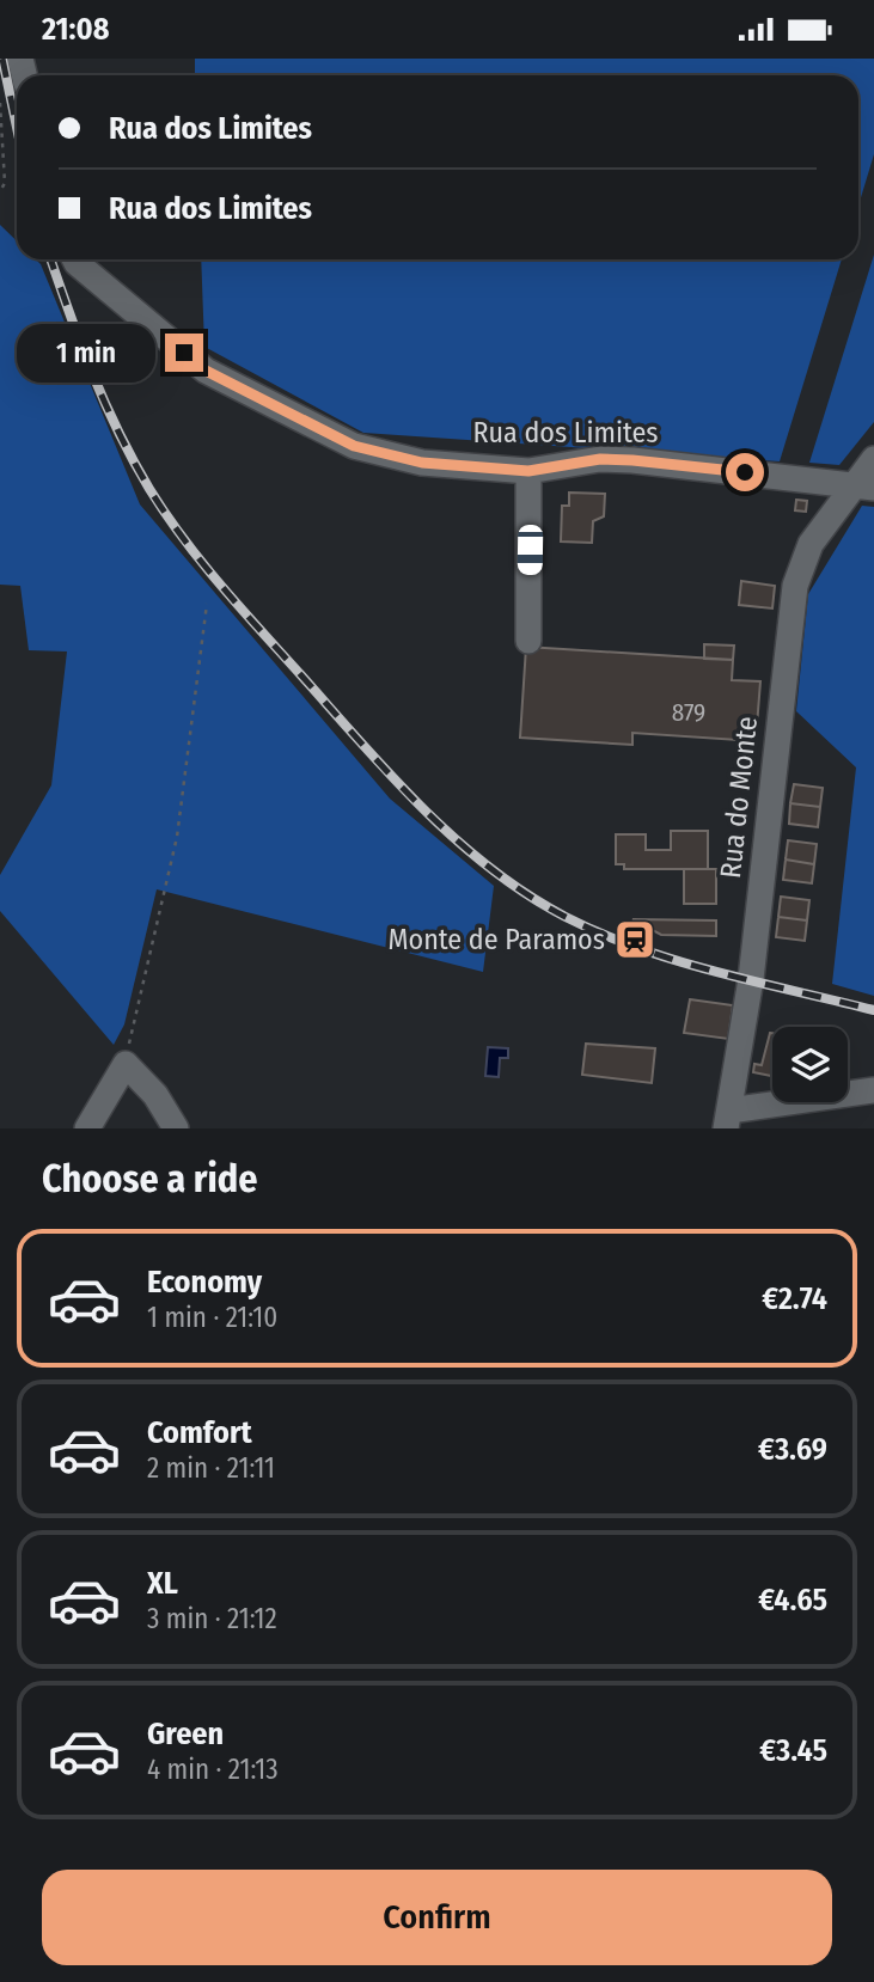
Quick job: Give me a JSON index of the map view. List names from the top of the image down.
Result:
{
  "streets": {
    "street": ["Rua dos Limites", "Rua do Monte"]
  },
  "crossings": [
    ["Rua dos Limites", "Rua do Monte"]
  ],
  "places": {
    "station": ["Monte de Paramos"]
  },
  "house_numbers": ["879"],
  "page": {
    "status": "21:08",
    "banner": ["Rua dos Limites", "Rua dos Limites"],
    "bubble": "1 min",
    "heading": "Choose a ride",
    "list": [
      {
        "name": "Economy",
        "note": "1 min · 21:10",
        "value": "€2.74"
      },
      {
        "name": "Comfort",
        "note": "2 min · 21:11",
        "value": "€3.69"
      },
      {
        "name": "XL",
        "note": "3 min · 21:12",
        "value": "€4.65"
      },
      {
        "name": "Green",
        "note": "4 min · 21:13",
        "value": "€3.45"
      }
    ],
    "buttons": "Confirm"
  }
}
